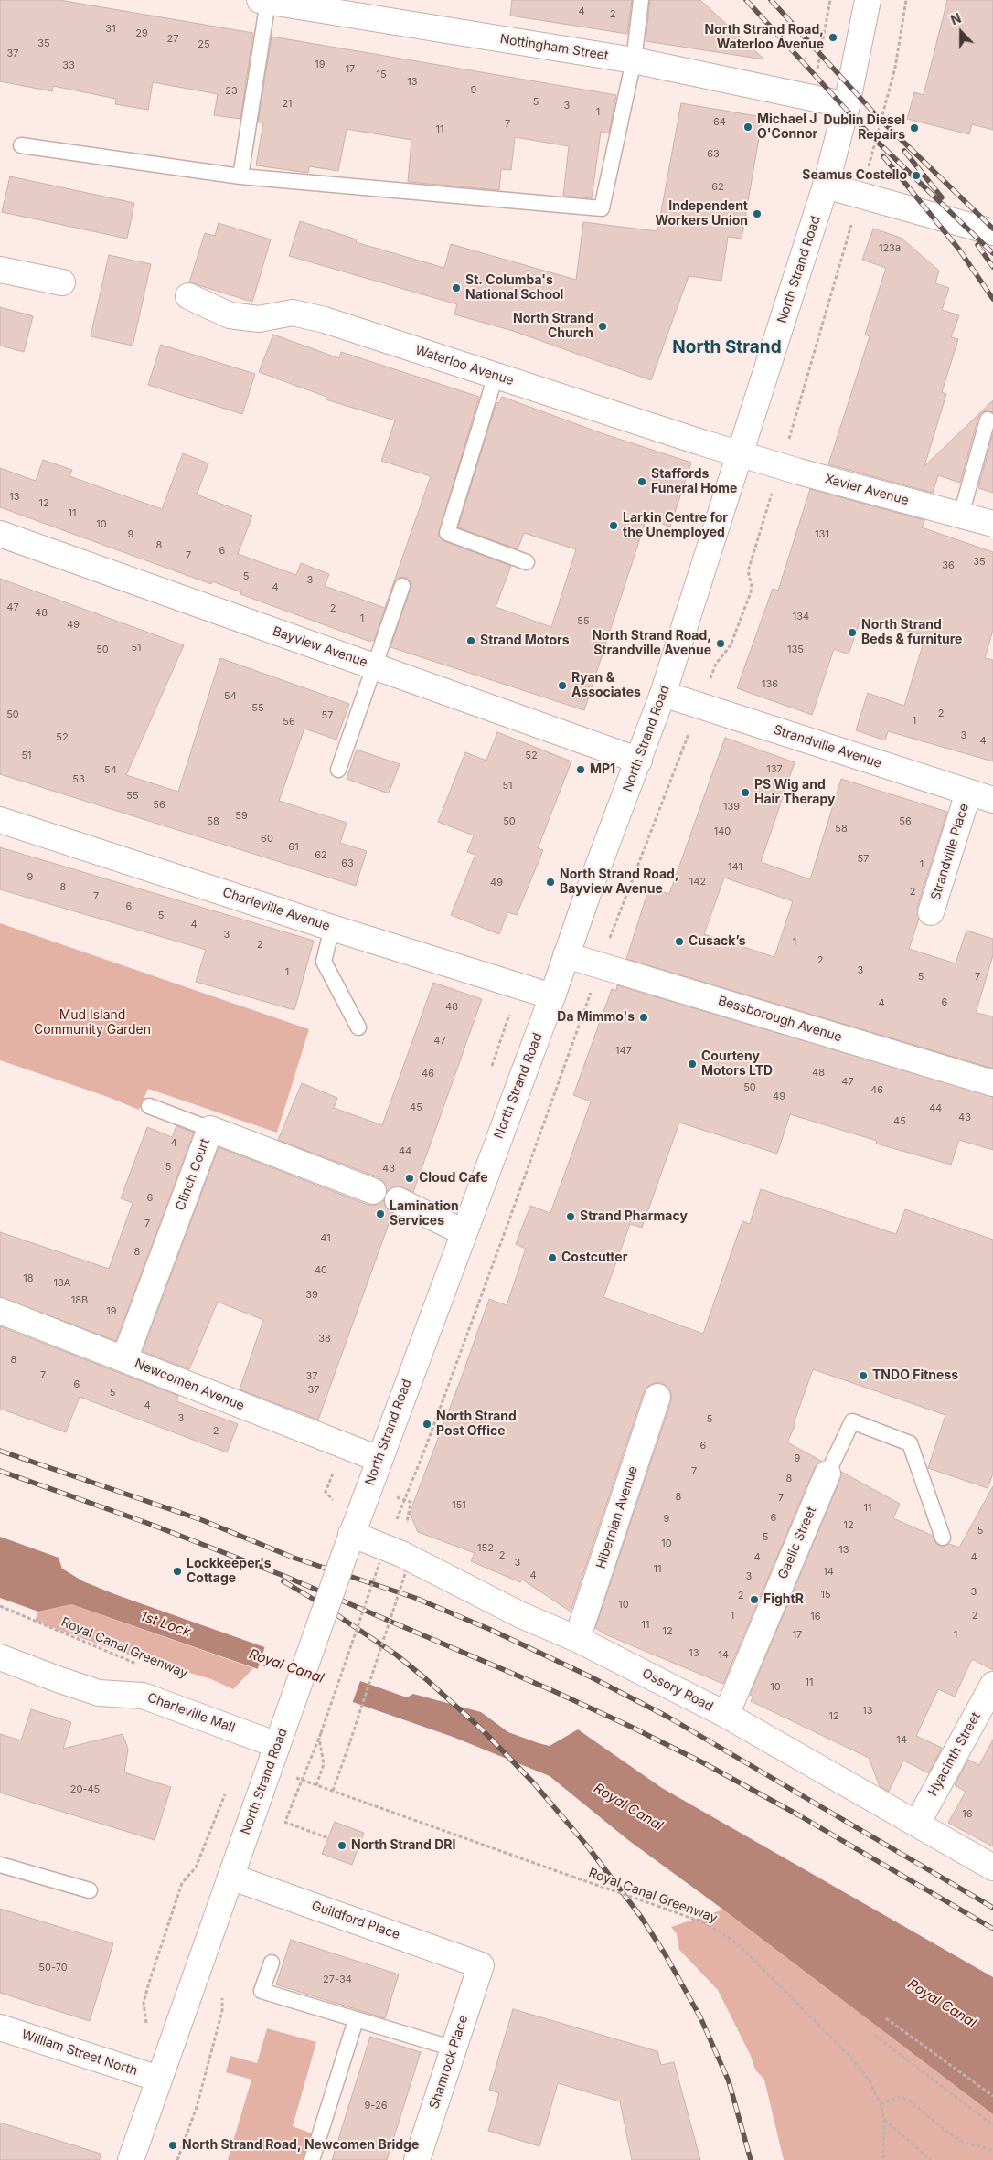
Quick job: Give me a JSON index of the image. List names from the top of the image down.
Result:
{
  "streets": {
    "street": [
      "Nottingham Street",
      "North Strand Road",
      "Waterloo Avenue",
      "Xavier Avenue",
      "Bayview Avenue",
      "Strandville Avenue",
      "Strandville Place",
      "Charleville Avenue",
      "Bessborough Avenue",
      "Clinch Court",
      "Newcomen Avenue",
      "Hibernian Avenue",
      "Gaelic Street",
      "Ossory Road",
      "Charleville Mall",
      "Hyacinth Street",
      "Guildford Place",
      "William Street North",
      "Shamrock Place"
    ],
    "path": ["Royal Canal Greenway"]
  },
  "crossings": [
    ["Nottingham Street", "North Strand Road"],
    ["North Strand Road", "Waterloo Avenue"],
    ["North Strand Road", "Xavier Avenue"],
    ["North Strand Road", "Bayview Avenue"],
    ["North Strand Road", "Strandville Avenue"],
    ["North Strand Road", "Charleville Avenue"],
    ["North Strand Road", "Bessborough Avenue"],
    ["North Strand Road", "Newcomen Avenue"],
    ["North Strand Road", "Ossory Road"],
    ["North Strand Road", "Charleville Mall"],
    ["North Strand Road", "Guildford Place"],
    ["North Strand Road", "William Street North"],
    ["Waterloo Avenue", "Xavier Avenue"],
    ["Strandville Avenue", "Strandville Place"],
    ["Clinch Court", "Newcomen Avenue"],
    ["Hibernian Avenue", "Ossory Road"],
    ["Gaelic Street", "Ossory Road"],
    ["Ossory Road", "Hyacinth Street"],
    ["Guildford Place", "Shamrock Place"]
  ],
  "districts": ["North Strand"],
  "water": ["1st Lock", "Royal Canal"],
  "parks": ["Mud Island Community Garden"],
  "places": [
    "North Strand Road, Waterloo Avenue",
    "Michael J O'Connor",
    "Dublin Diesel Repairs",
    "Seamus Costello",
    "Independent Workers Union",
    "St. Columba's National School",
    "North Strand Church",
    "Staffords Funeral Home",
    "Larkin Centre for the Unemployed",
    "North Strand Beds & furniture",
    "Strand Motors",
    "North Strand Road, Strandville Avenue",
    "Ryan & Associates",
    "MP1",
    "PS Wig and Hair Therapy",
    "North Strand Road, Bayview Avenue",
    "Cusack’s",
    "Da Mimmo's",
    "Courteny Motors LTD",
    "Cloud Cafe",
    "Lamination Services",
    "Strand Pharmacy",
    "Costcutter",
    "TNDO Fitness",
    "North Strand Post Office",
    "Lockkeeper's Cottage",
    "FightR",
    "North Strand DRI",
    "North Strand Road, Newcomen Bridge"
  ],
  "house_numbers": [
    "4",
    "2",
    "31",
    "29",
    "27",
    "35",
    "25",
    "37",
    "19",
    "33",
    "17",
    "15",
    "13",
    "9",
    "23",
    "5",
    "21",
    "3",
    "1",
    "64",
    "7",
    "11",
    "63",
    "62",
    "123a",
    "13",
    "12",
    "11",
    "10",
    "9",
    "131",
    "8",
    "6",
    "7",
    "35",
    "36",
    "5",
    "3",
    "4",
    "47",
    "2",
    "48",
    "134",
    "1",
    "55",
    "49",
    "51",
    "50",
    "135",
    "136",
    "54",
    "55",
    "2",
    "50",
    "57",
    "1",
    "56",
    "3",
    "52",
    "4",
    "51",
    "52",
    "137",
    "54",
    "53",
    "51",
    "55",
    "56",
    "139",
    "59",
    "58",
    "50",
    "56",
    "58",
    "140",
    "60",
    "61",
    "62",
    "57",
    "63",
    "1",
    "141",
    "9",
    "142",
    "49",
    "8",
    "2",
    "7",
    "6",
    "5",
    "4",
    "3",
    "1",
    "2",
    "2",
    "3",
    "1",
    "5",
    "7",
    "6",
    "4",
    "48",
    "47",
    "147",
    "48",
    "46",
    "47",
    "50",
    "46",
    "49",
    "45",
    "44",
    "43",
    "45",
    "4",
    "44",
    "5",
    "43",
    "6",
    "7",
    "41",
    "8",
    "40",
    "18",
    "18A",
    "39",
    "18B",
    "19",
    "38",
    "8",
    "7",
    "37",
    "6",
    "37",
    "5",
    "4",
    "3",
    "5",
    "2",
    "6",
    "9",
    "7",
    "8",
    "8",
    "7",
    "151",
    "11",
    "6",
    "9",
    "12",
    "5",
    "5",
    "10",
    "152",
    "13",
    "2",
    "4",
    "4",
    "3",
    "11",
    "14",
    "4",
    "3",
    "3",
    "15",
    "2",
    "10",
    "1",
    "2",
    "16",
    "11",
    "12",
    "17",
    "1",
    "13",
    "14",
    "11",
    "10",
    "13",
    "12",
    "14",
    "20-45",
    "16",
    "50-70",
    "27-34",
    "9-26"
  ],
  "north": "top"
}
